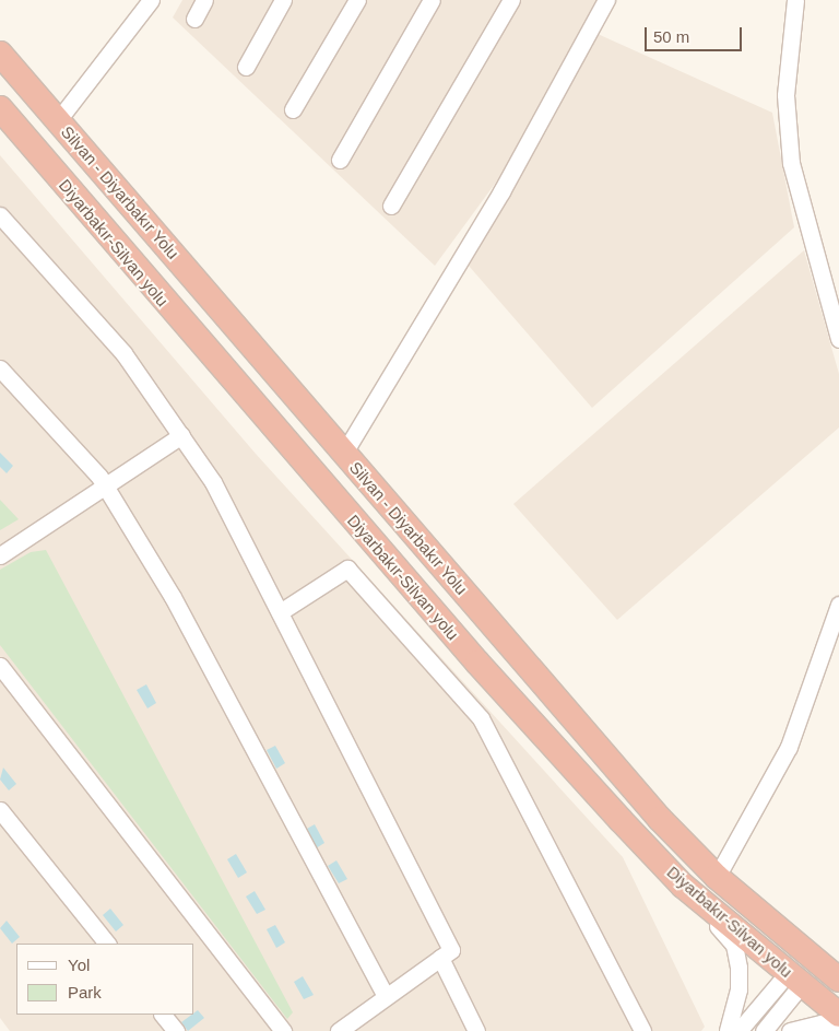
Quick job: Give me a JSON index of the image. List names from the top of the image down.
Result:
{
  "streets": {
    "highway": ["Silvan - Diyarbakır Yolu", "Diyarbakır-Silvan yolu"]
  },
  "legend": ["Yol", "Park"],
  "scale_bar": "50 m"
}
